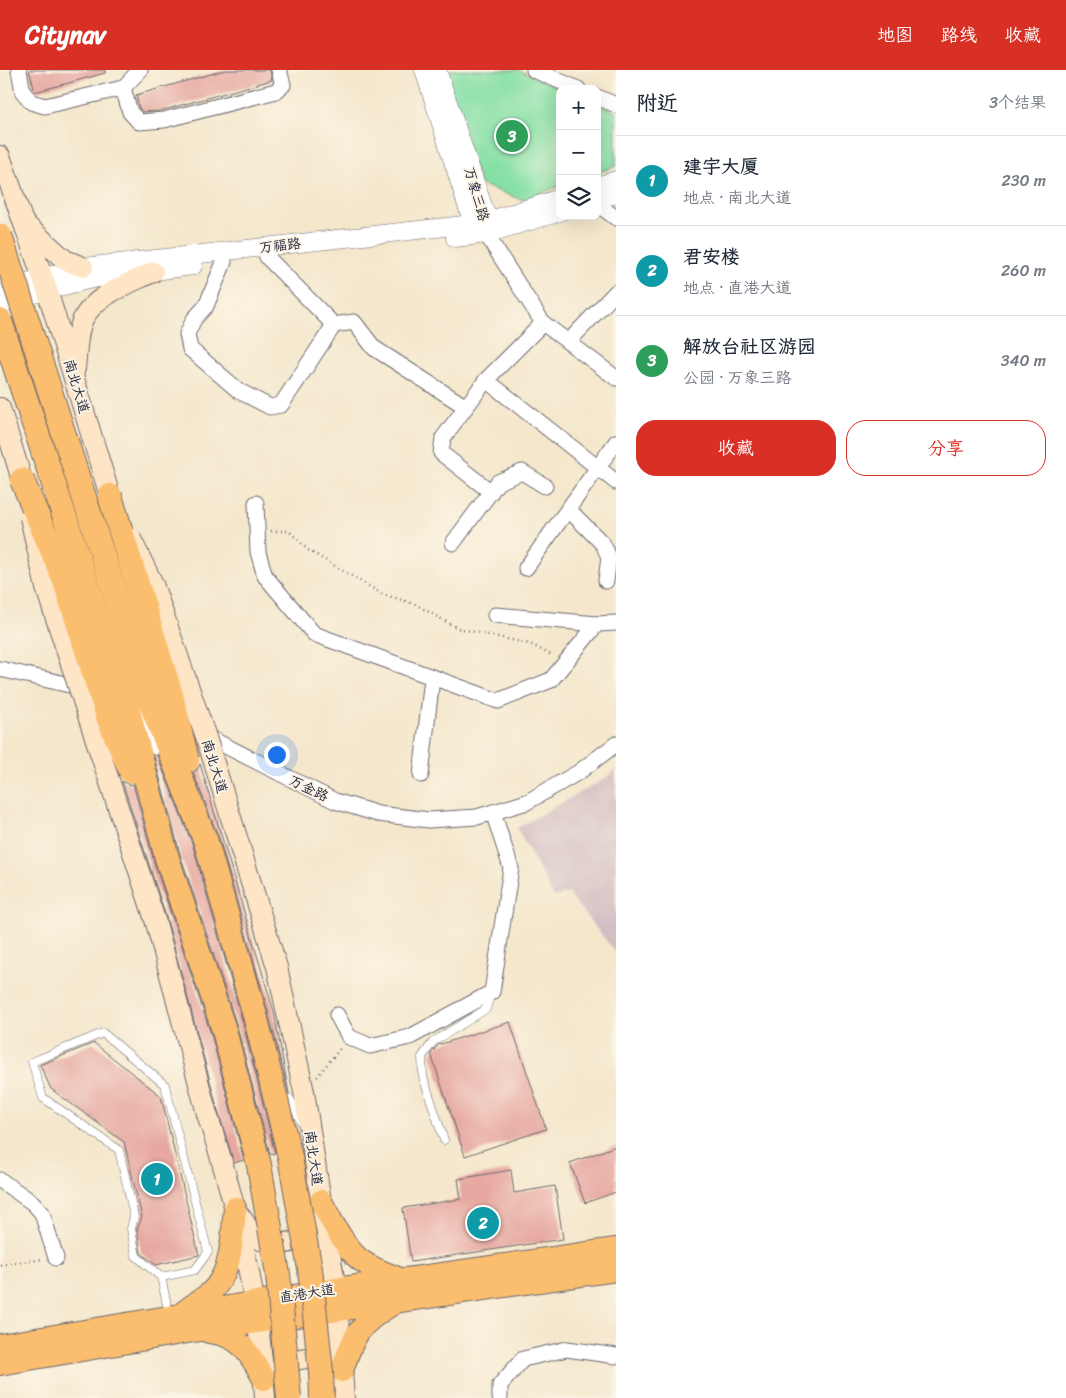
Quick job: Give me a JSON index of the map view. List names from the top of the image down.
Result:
{
  "streets": {
    "highway": ["南北大道"],
    "main road": ["直港大道"],
    "street": ["万象三路", "万福路", "万金路"]
  },
  "crossings": [
    ["万象三路", "万福路"],
    ["万福路", "南北大道"],
    ["南北大道", "直港大道"]
  ],
  "page": {
    "header": "Citynav",
    "nav": ["地图", "路线", "收藏"],
    "heading": ["附近", "3个结果"],
    "map_buttons": ["+", "−"],
    "pins": ["3", "1", "2"],
    "list": [
      {
        "mark": "1",
        "name": "建宇大厦",
        "note": "地点 · 南北大道",
        "value": "230 m"
      },
      {
        "mark": "2",
        "name": "君安楼",
        "note": "地点 · 直港大道",
        "value": "260 m"
      },
      {
        "mark": "3",
        "name": "解放台社区游园",
        "note": "公园 · 万象三路",
        "value": "340 m"
      }
    ],
    "buttons": ["收藏", "分享"]
  }
}
